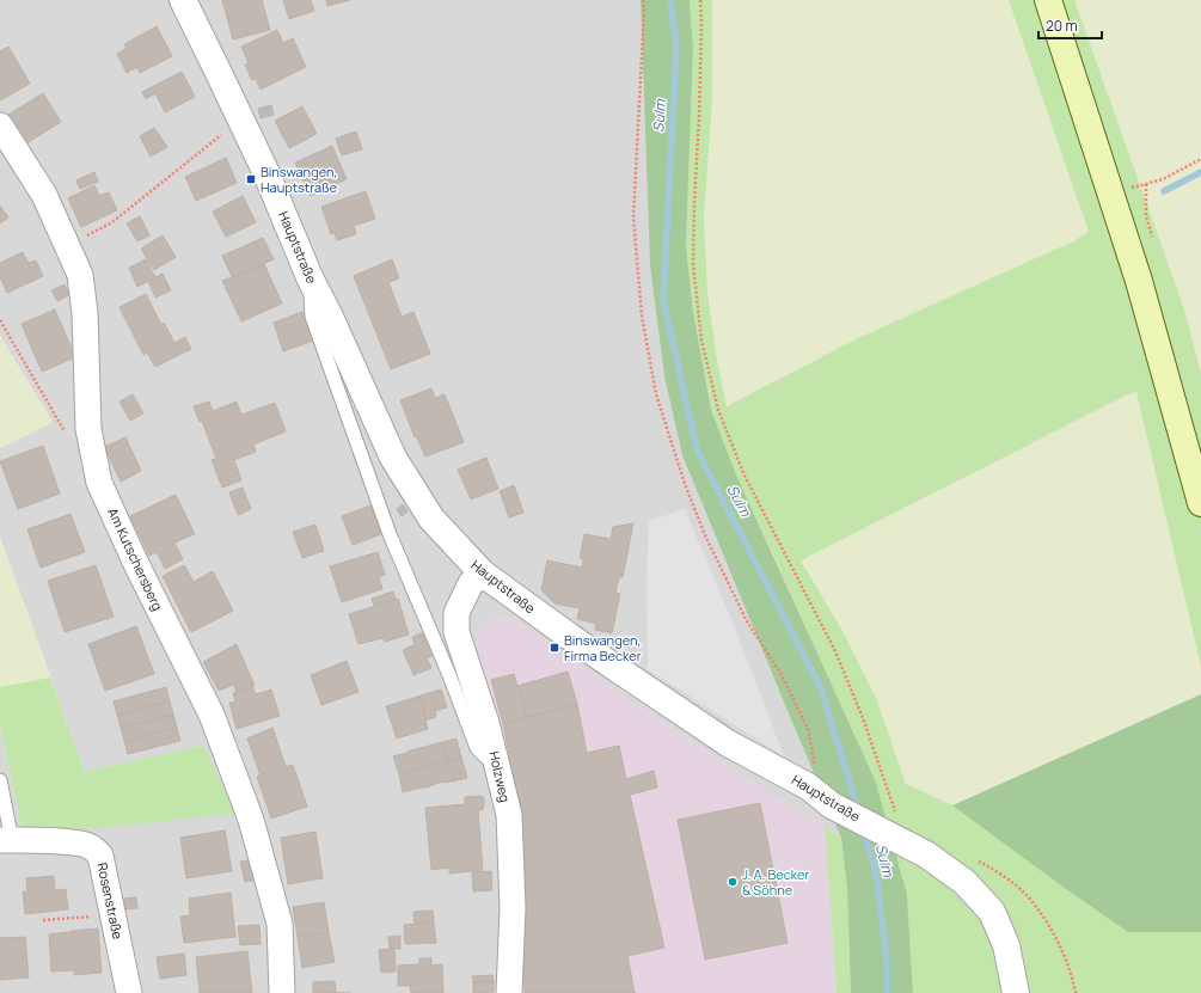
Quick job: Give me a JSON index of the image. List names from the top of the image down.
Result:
{
  "streets": {
    "street": [
      "Hauptstraße",
      "Am Kutschersberg",
      "Holzweg",
      "Rosenstraße"
    ]
  },
  "crossings": [
    ["Hauptstraße", "Holzweg"]
  ],
  "water": ["Sulm"],
  "places": {
    "transit": ["Binswangen, Hauptstraße", "Binswangen, Firma Becker"],
    "other": ["J. A. Becker & Söhne"]
  },
  "scale_bar": "20 m"
}
